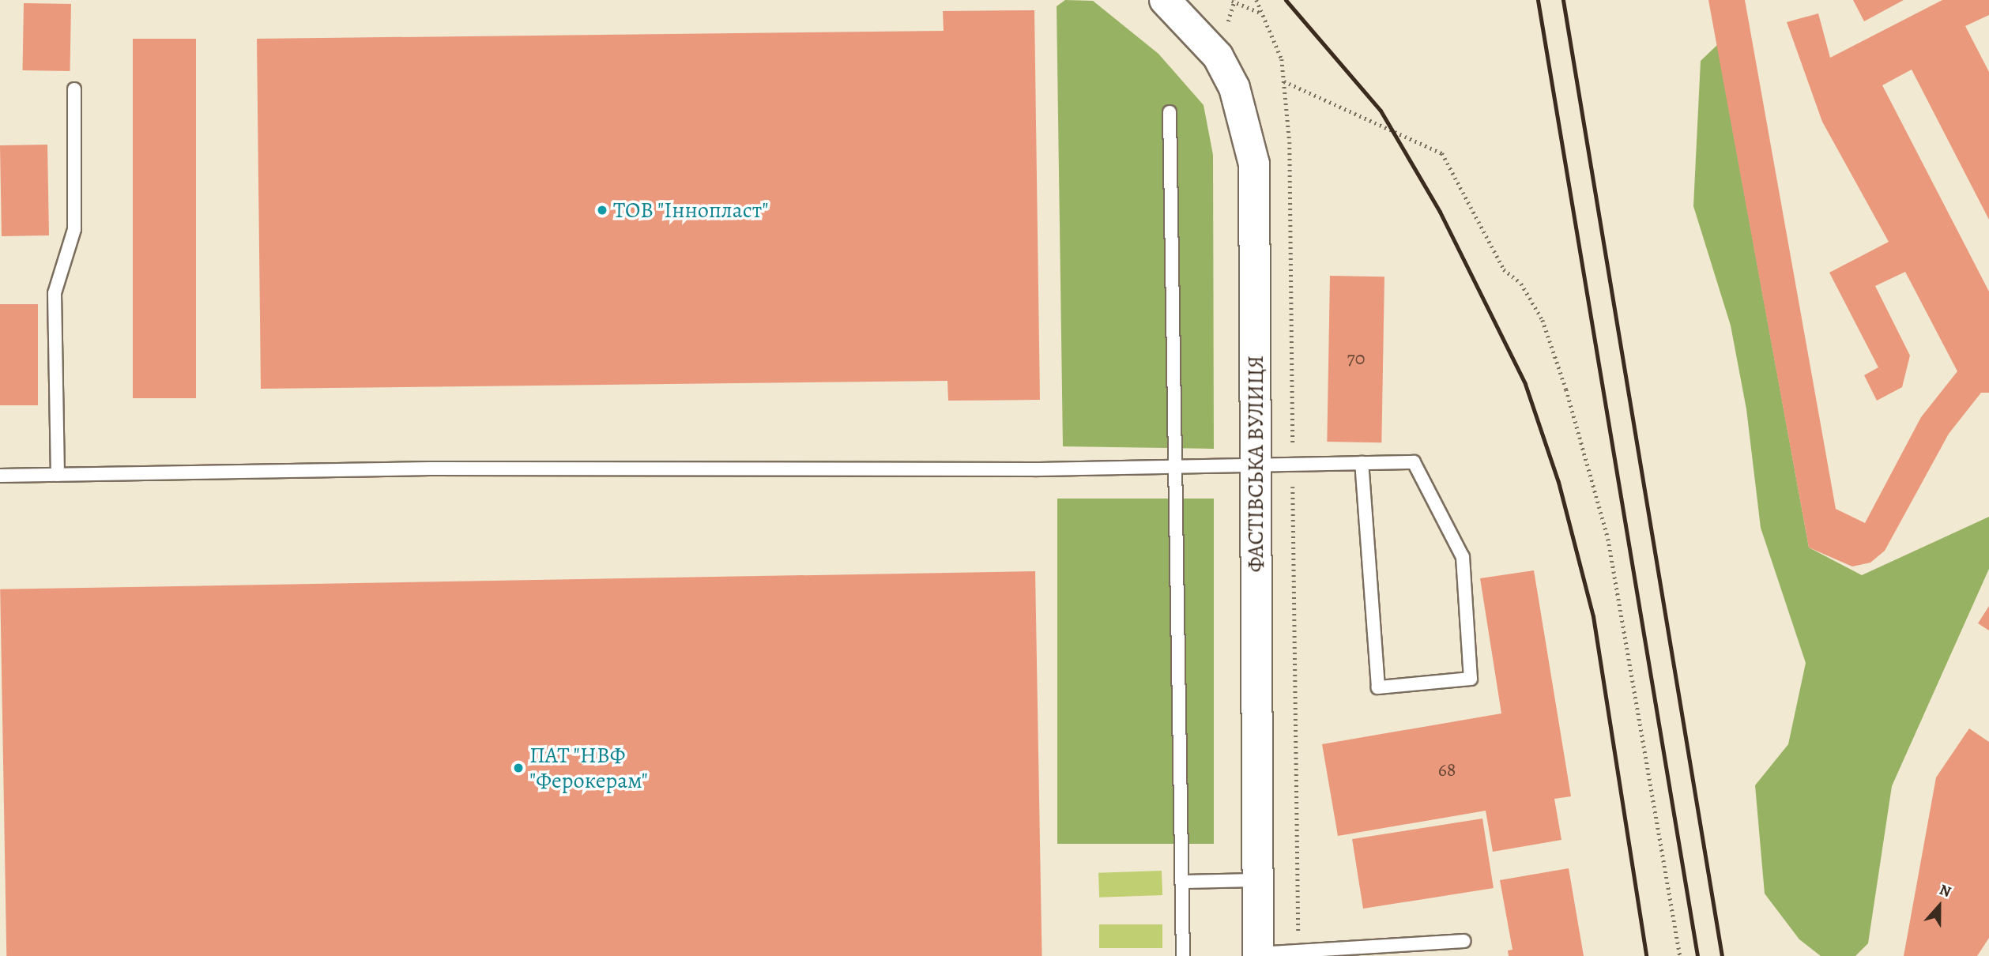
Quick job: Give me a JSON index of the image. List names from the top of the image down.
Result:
{
  "streets": {
    "street": ["ФАСТІВСЬКА ВУЛИЦЯ"]
  },
  "places": ["ТОВ \"Іннопласт\"", "ПАТ \"НВФ \"Ферокерам\""],
  "house_numbers": ["70", "68"],
  "north": "top"
}
